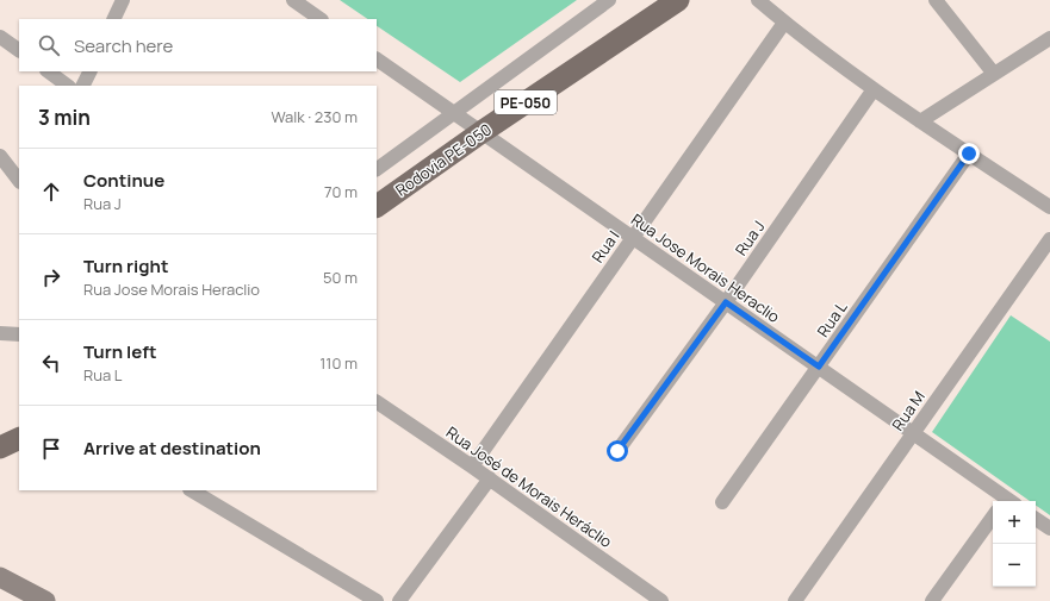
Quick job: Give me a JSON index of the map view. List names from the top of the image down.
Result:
{
  "streets": {
    "main road": ["PE-050", "Rodovia PE-050"],
    "street": [
      "Rua J",
      "Rua I",
      "Rua Jose Morais Heraclio",
      "Rua L",
      "Rua M",
      "Rua José de Morais Heráclio"
    ]
  },
  "crossings": [
    ["Rodovia PE-050", "Rua Jose Morais Heraclio"],
    ["Rua J", "Rua Jose Morais Heraclio"],
    ["Rua I", "Rua Jose Morais Heraclio"],
    ["Rua I", "Rua José de Morais Heráclio"],
    ["Rua Jose Morais Heraclio", "Rua L"],
    ["Rua Jose Morais Heraclio", "Rua M"]
  ],
  "page": {
    "search": "Search here",
    "heading": ["3 min", "Walk · 230 m"],
    "list": [
      ["Continue", "Rua J", "70 m"],
      ["Turn right", "Rua Jose Morais Heraclio", "50 m"],
      ["Turn left", "Rua L", "110 m"],
      "Arrive at destination"
    ],
    "map_buttons": ["+", "−"]
  }
}
